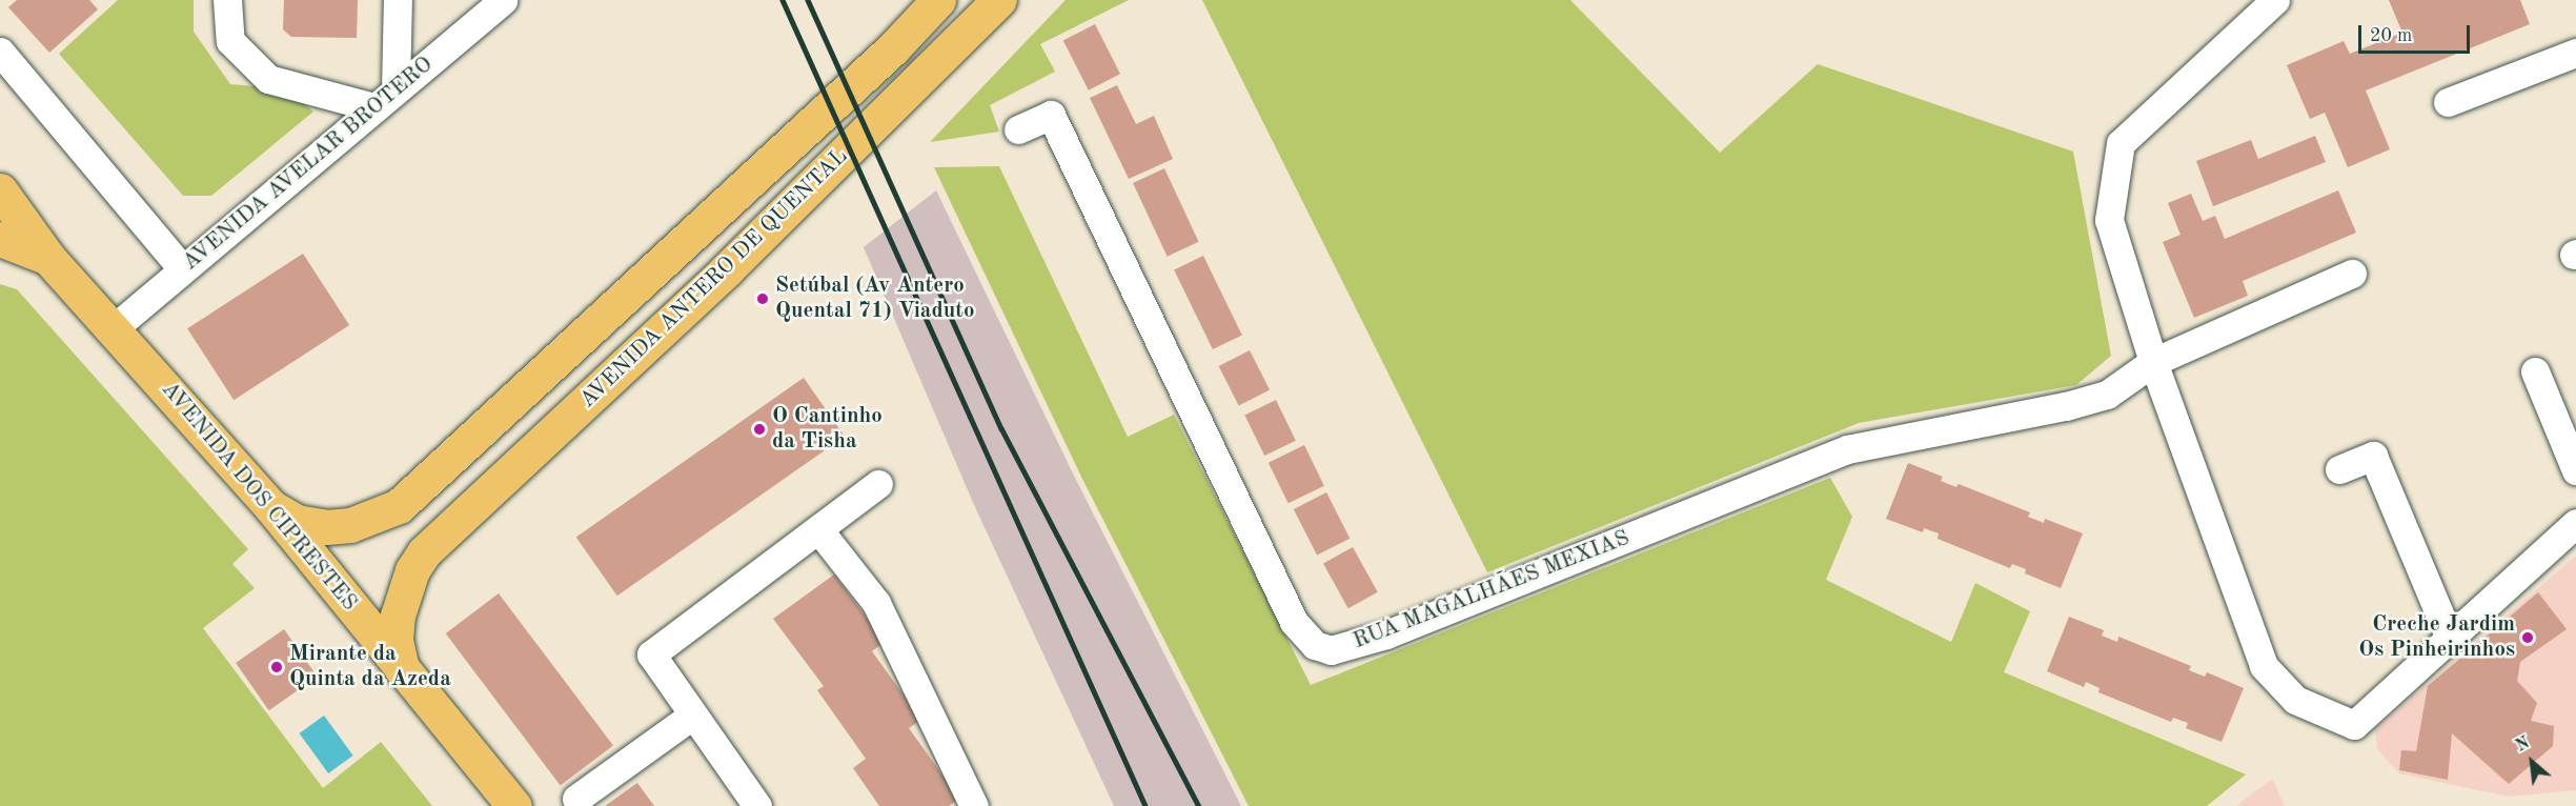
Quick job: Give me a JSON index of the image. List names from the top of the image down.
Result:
{
  "streets": {
    "main road": ["AVENIDA ANTERO DE QUENTAL", "AVENIDA DOS CIPRESTES"],
    "street": ["AVENIDA AVELAR BROTERO", "RUA MAGALHÃES MEXIAS"]
  },
  "crossings": [
    ["AVENIDA AVELAR BROTERO", "AVENIDA DOS CIPRESTES"],
    ["AVENIDA ANTERO DE QUENTAL", "AVENIDA DOS CIPRESTES"]
  ],
  "places": [
    "Setúbal (Av Antero Quental 71) Viaduto",
    "O Cantinho da Tisha",
    "Creche Jardim Os Pinheirinhos",
    "Mirante da Quinta da Azeda"
  ],
  "scale_bar": "20 m",
  "north": "top left"
}
